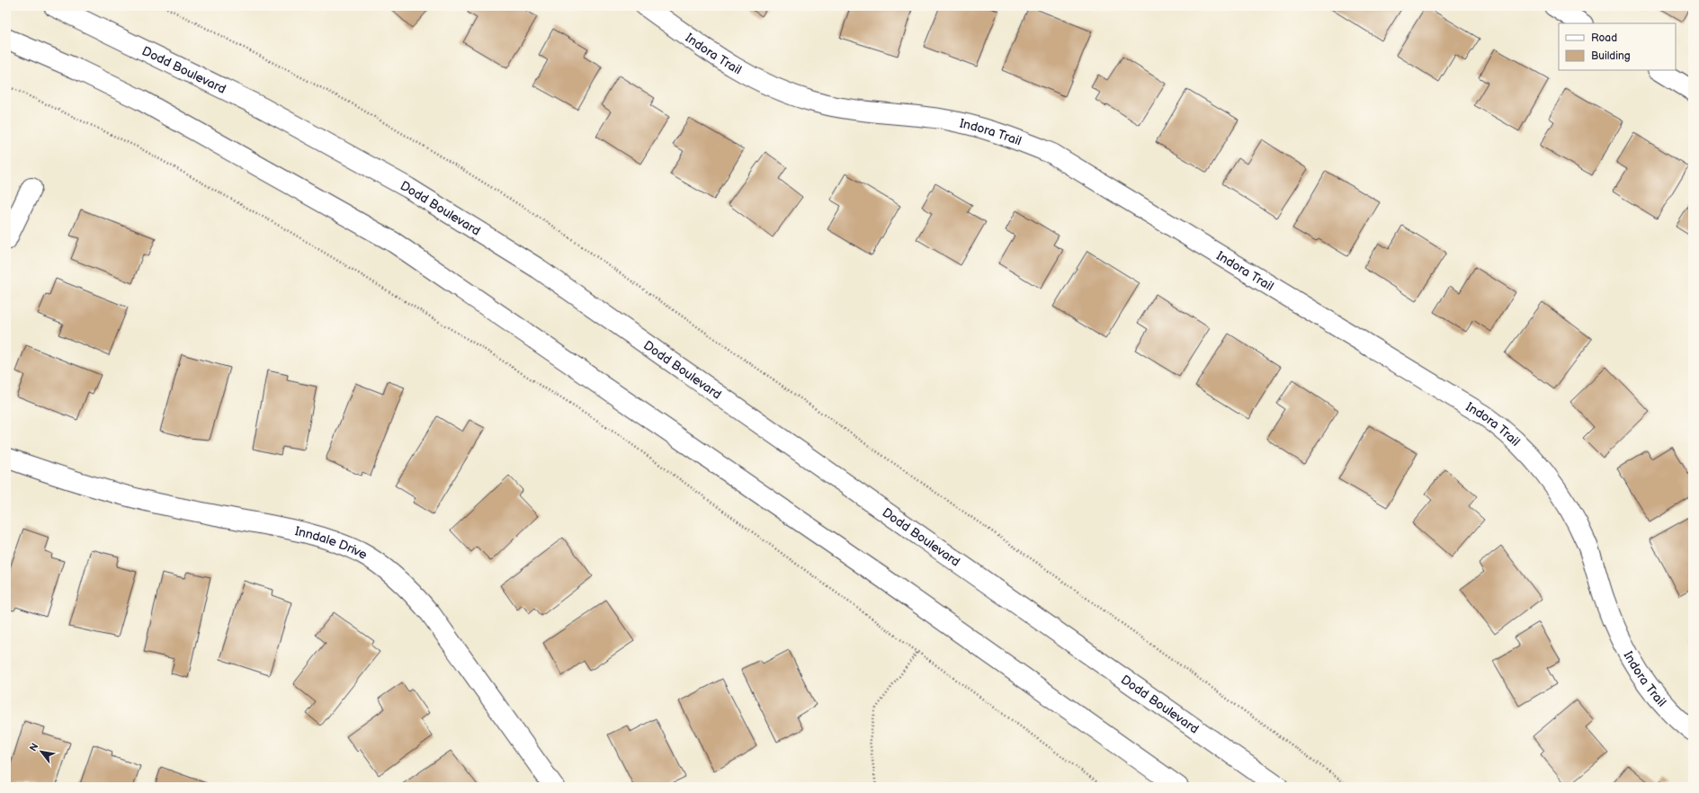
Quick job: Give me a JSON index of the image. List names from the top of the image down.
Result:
{
  "streets": {
    "main road": ["Indora Trail", "Dodd Boulevard", "Inndale Drive"]
  },
  "legend": ["Road", "Building"],
  "north": "top left"
}
